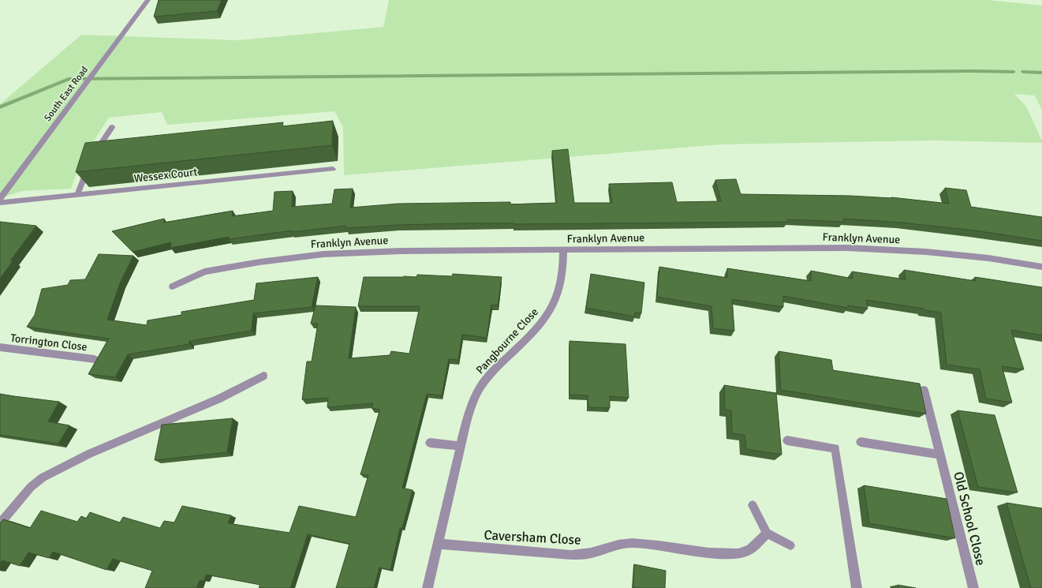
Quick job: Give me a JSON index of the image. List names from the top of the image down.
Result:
{
  "streets": {
    "street": [
      "South East Road",
      "Wessex Court",
      "Franklyn Avenue",
      "Pangbourne Close",
      "Torrington Close",
      "Old School Close",
      "Caversham Close"
    ]
  },
  "crossings": [
    ["Franklyn Avenue", "Pangbourne Close"],
    ["Pangbourne Close", "Caversham Close"]
  ]
}
